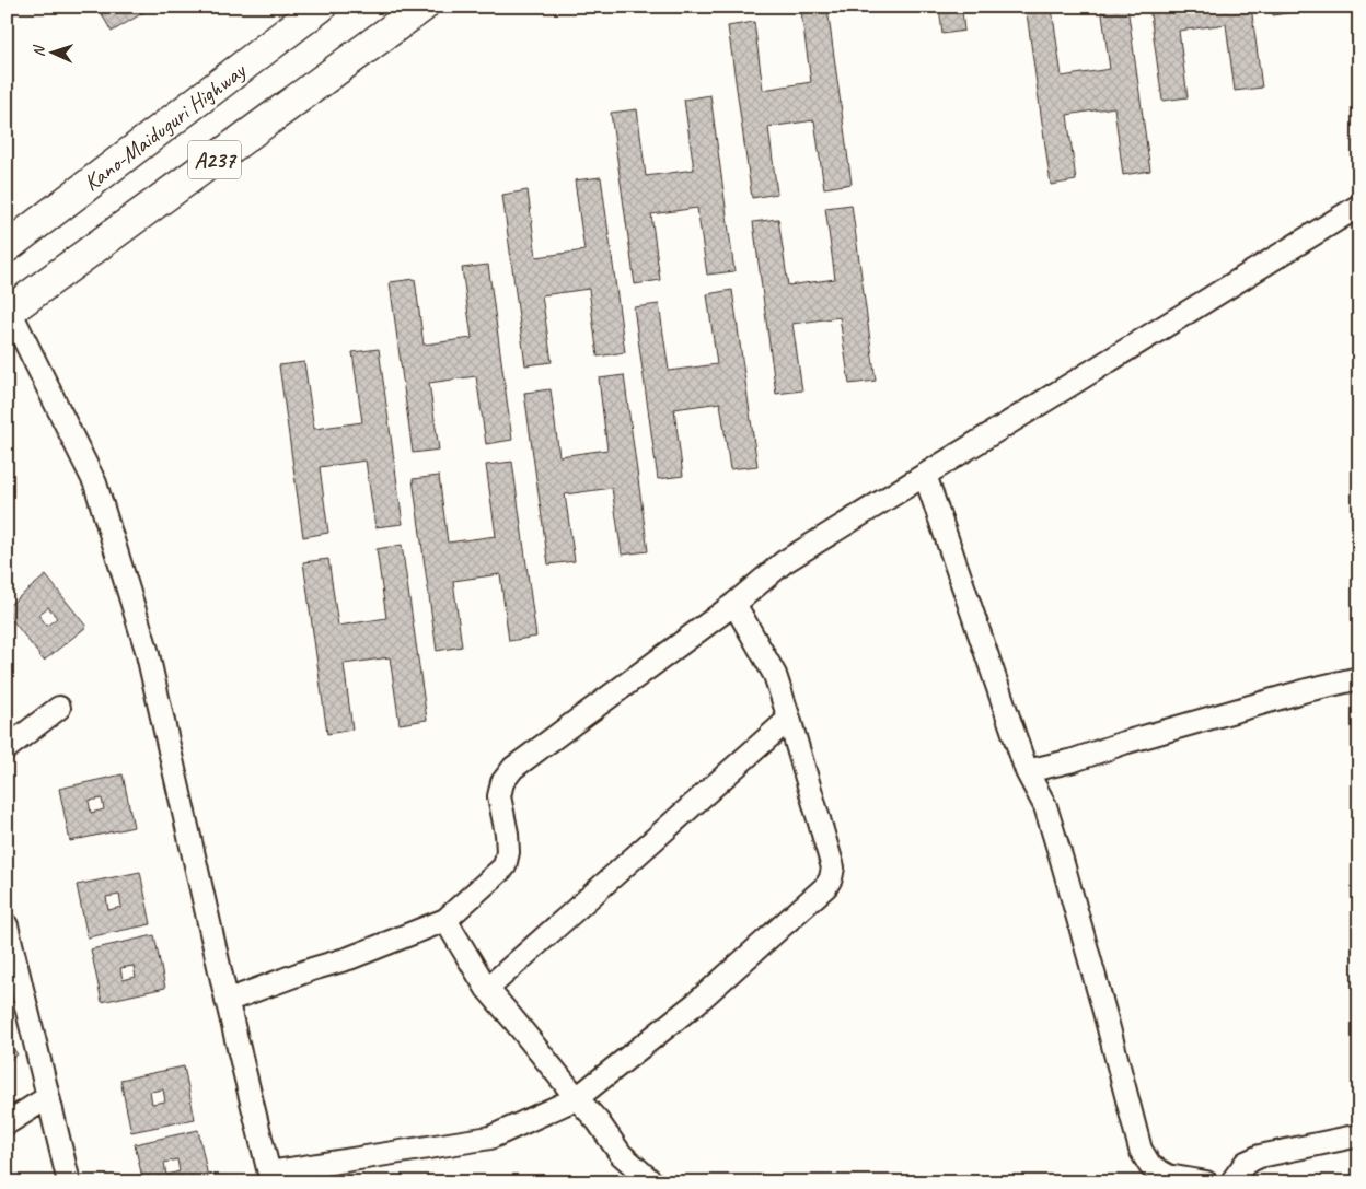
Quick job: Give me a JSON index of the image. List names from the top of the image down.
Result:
{
  "streets": {
    "highway": ["Kano-Maiduguri Highway", "A237"]
  },
  "north": "left"
}
